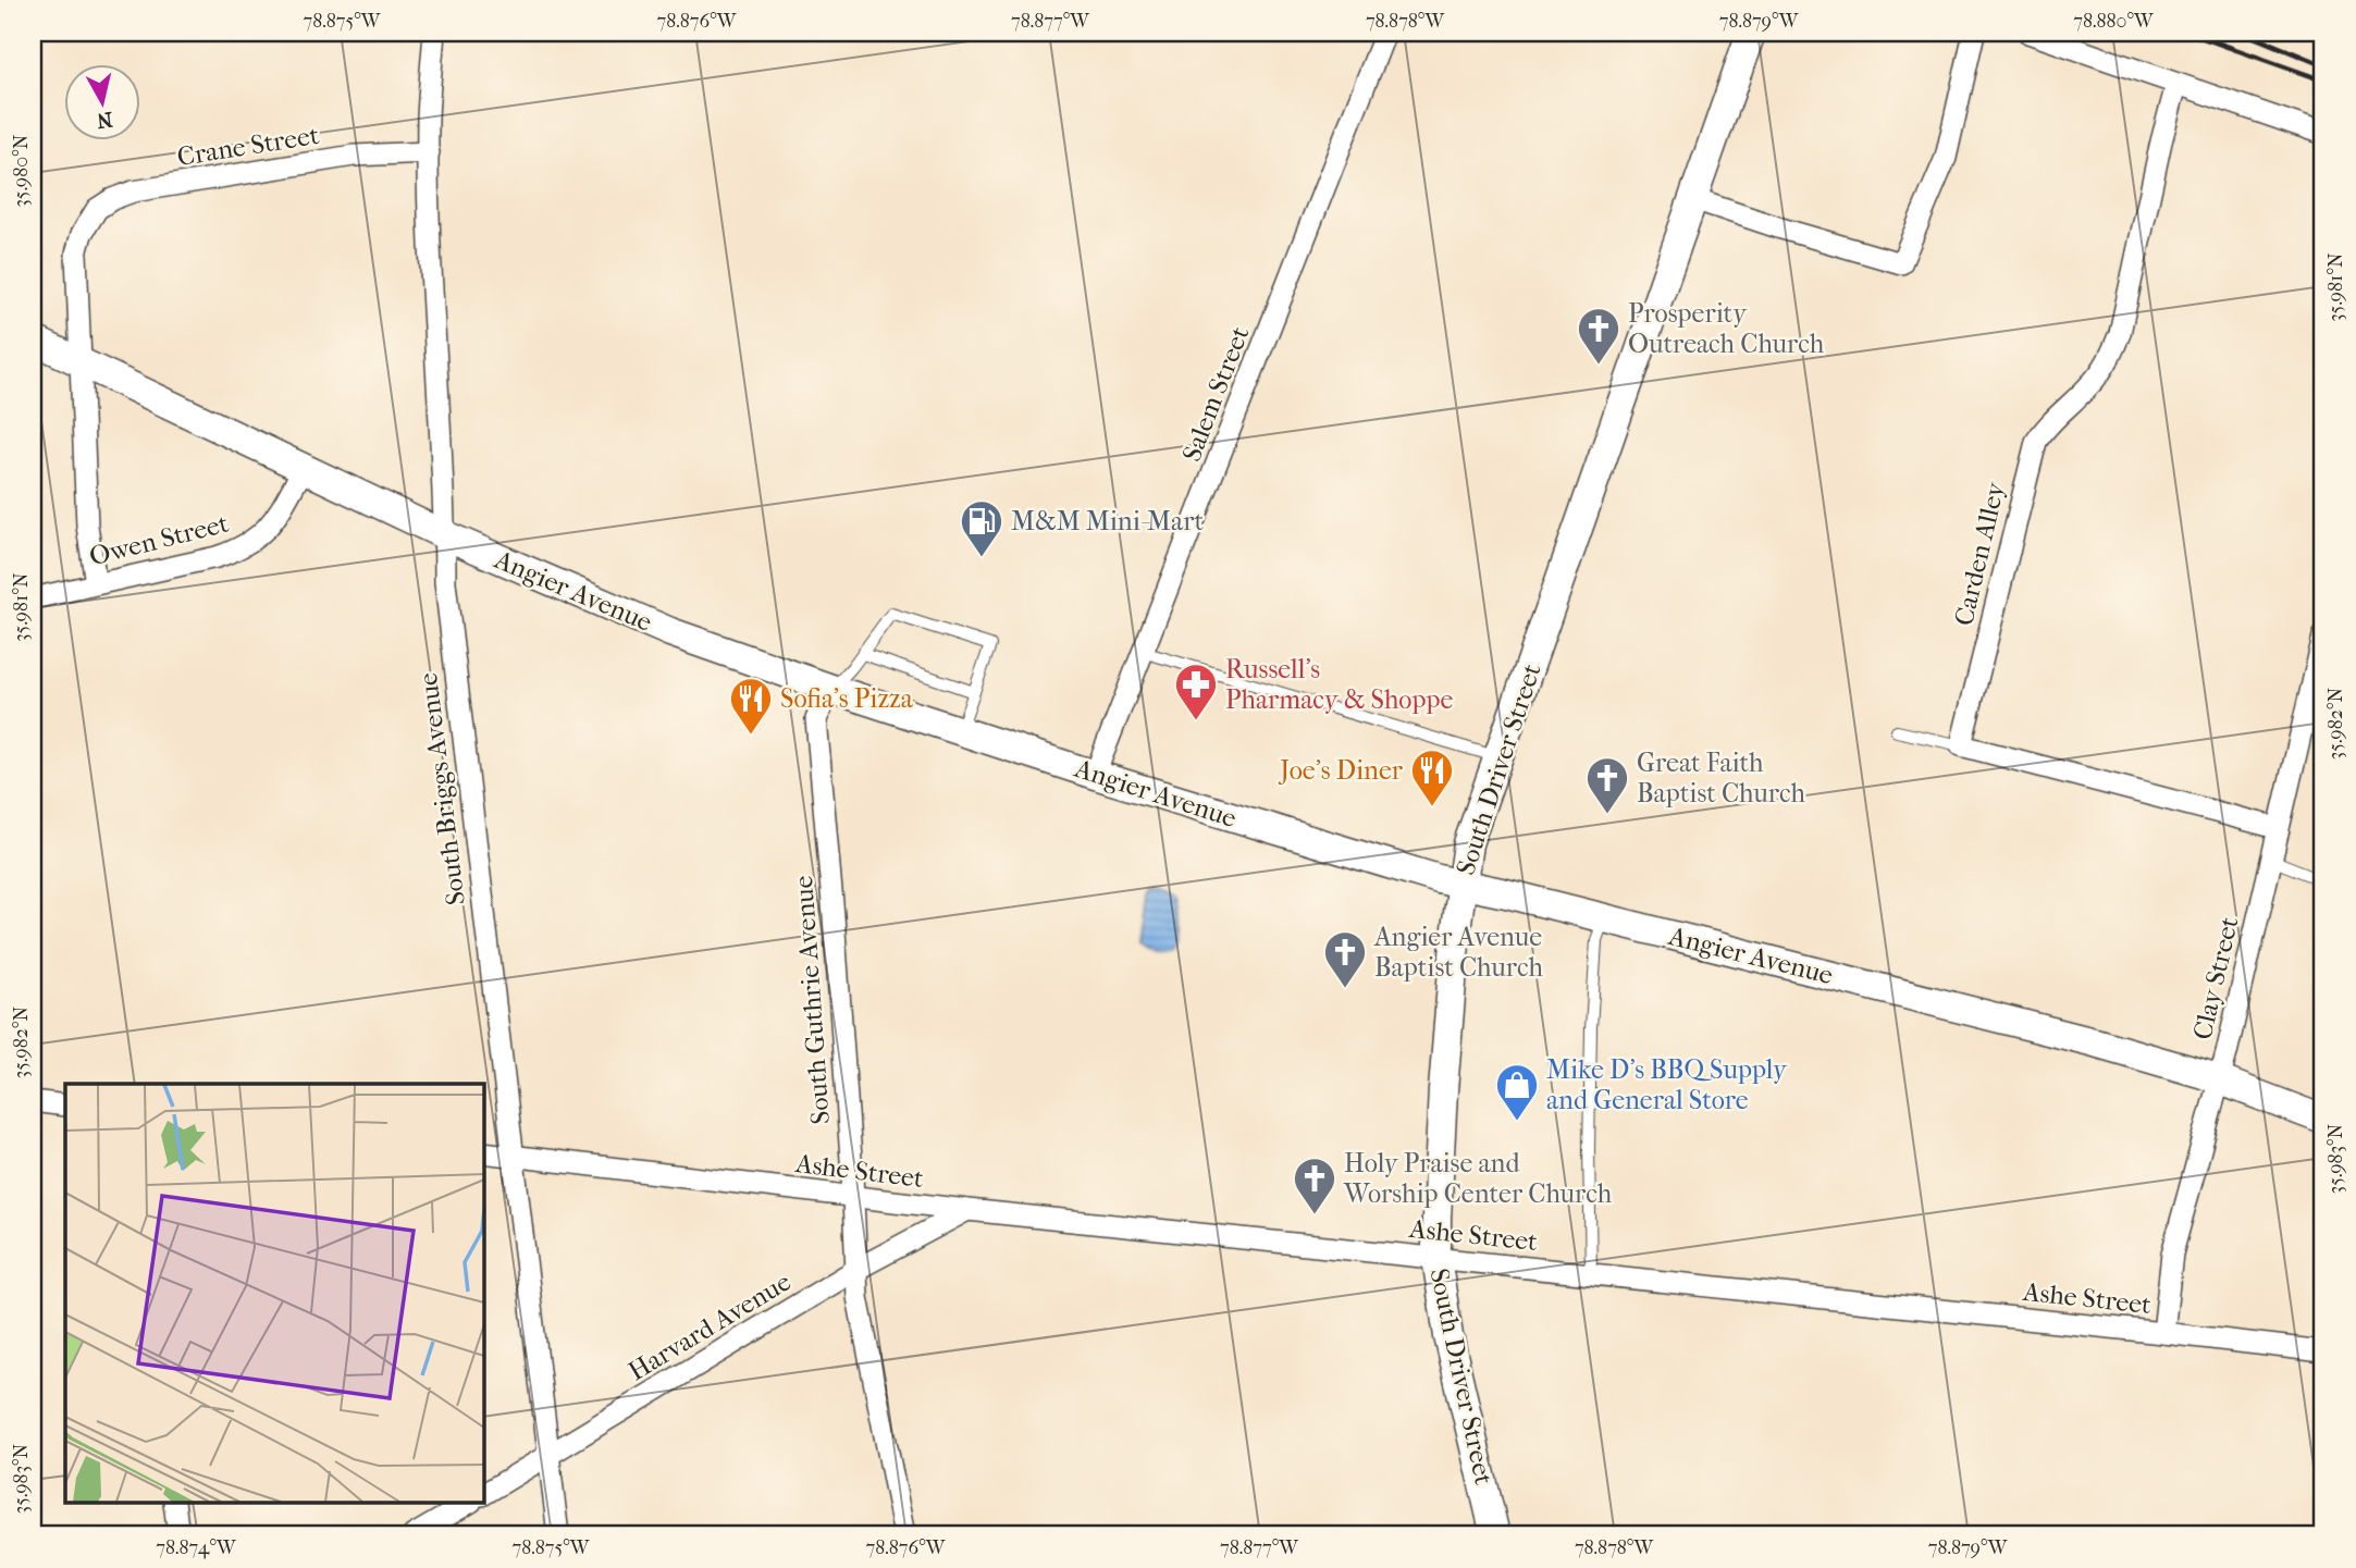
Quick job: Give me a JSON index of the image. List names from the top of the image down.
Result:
{
  "streets": {
    "main road": ["Angier Avenue", "South Driver Street"],
    "street": [
      "Crane Street",
      "Salem Street",
      "Owen Street",
      "Carden Alley",
      "South Briggs Avenue",
      "Clay Street",
      "South Guthrie Avenue",
      "Ashe Street",
      "Harvard Avenue"
    ]
  },
  "crossings": [
    ["Crane Street", "Angier Avenue"],
    ["Crane Street", "South Briggs Avenue"],
    ["Salem Street", "Angier Avenue"],
    ["Owen Street", "Angier Avenue"],
    ["Angier Avenue", "South Driver Street"],
    ["Angier Avenue", "South Briggs Avenue"],
    ["Angier Avenue", "Clay Street"],
    ["Angier Avenue", "South Guthrie Avenue"],
    ["South Driver Street", "Ashe Street"],
    ["South Briggs Avenue", "Ashe Street"],
    ["South Briggs Avenue", "Harvard Avenue"],
    ["Clay Street", "Ashe Street"],
    ["South Guthrie Avenue", "Ashe Street"],
    ["South Guthrie Avenue", "Harvard Avenue"],
    ["Ashe Street", "Harvard Avenue"]
  ],
  "places": {
    "church": [
      "Prosperity Outreach Church",
      "Great Faith Baptist Church",
      "Angier Avenue Baptist Church",
      "Holy Praise and Worship Center Church"
    ],
    "fuel station": ["M&M Mini-Mart"],
    "pharmacy": ["Russell's Pharmacy & Shoppe"],
    "restaurant": ["Sofia's Pizza", "Joe's Diner"],
    "shop": ["Mike D's BBQ Supply and General Store"]
  },
  "north": "bottom",
  "coordinates": [
    "78.875°W",
    "78.876°W",
    "78.877°W",
    "78.878°W",
    "78.879°W",
    "78.880°W",
    "35.980°N",
    "35.981°N",
    "35.982°N",
    "35.983°N",
    "78.874°W"
  ]
}
